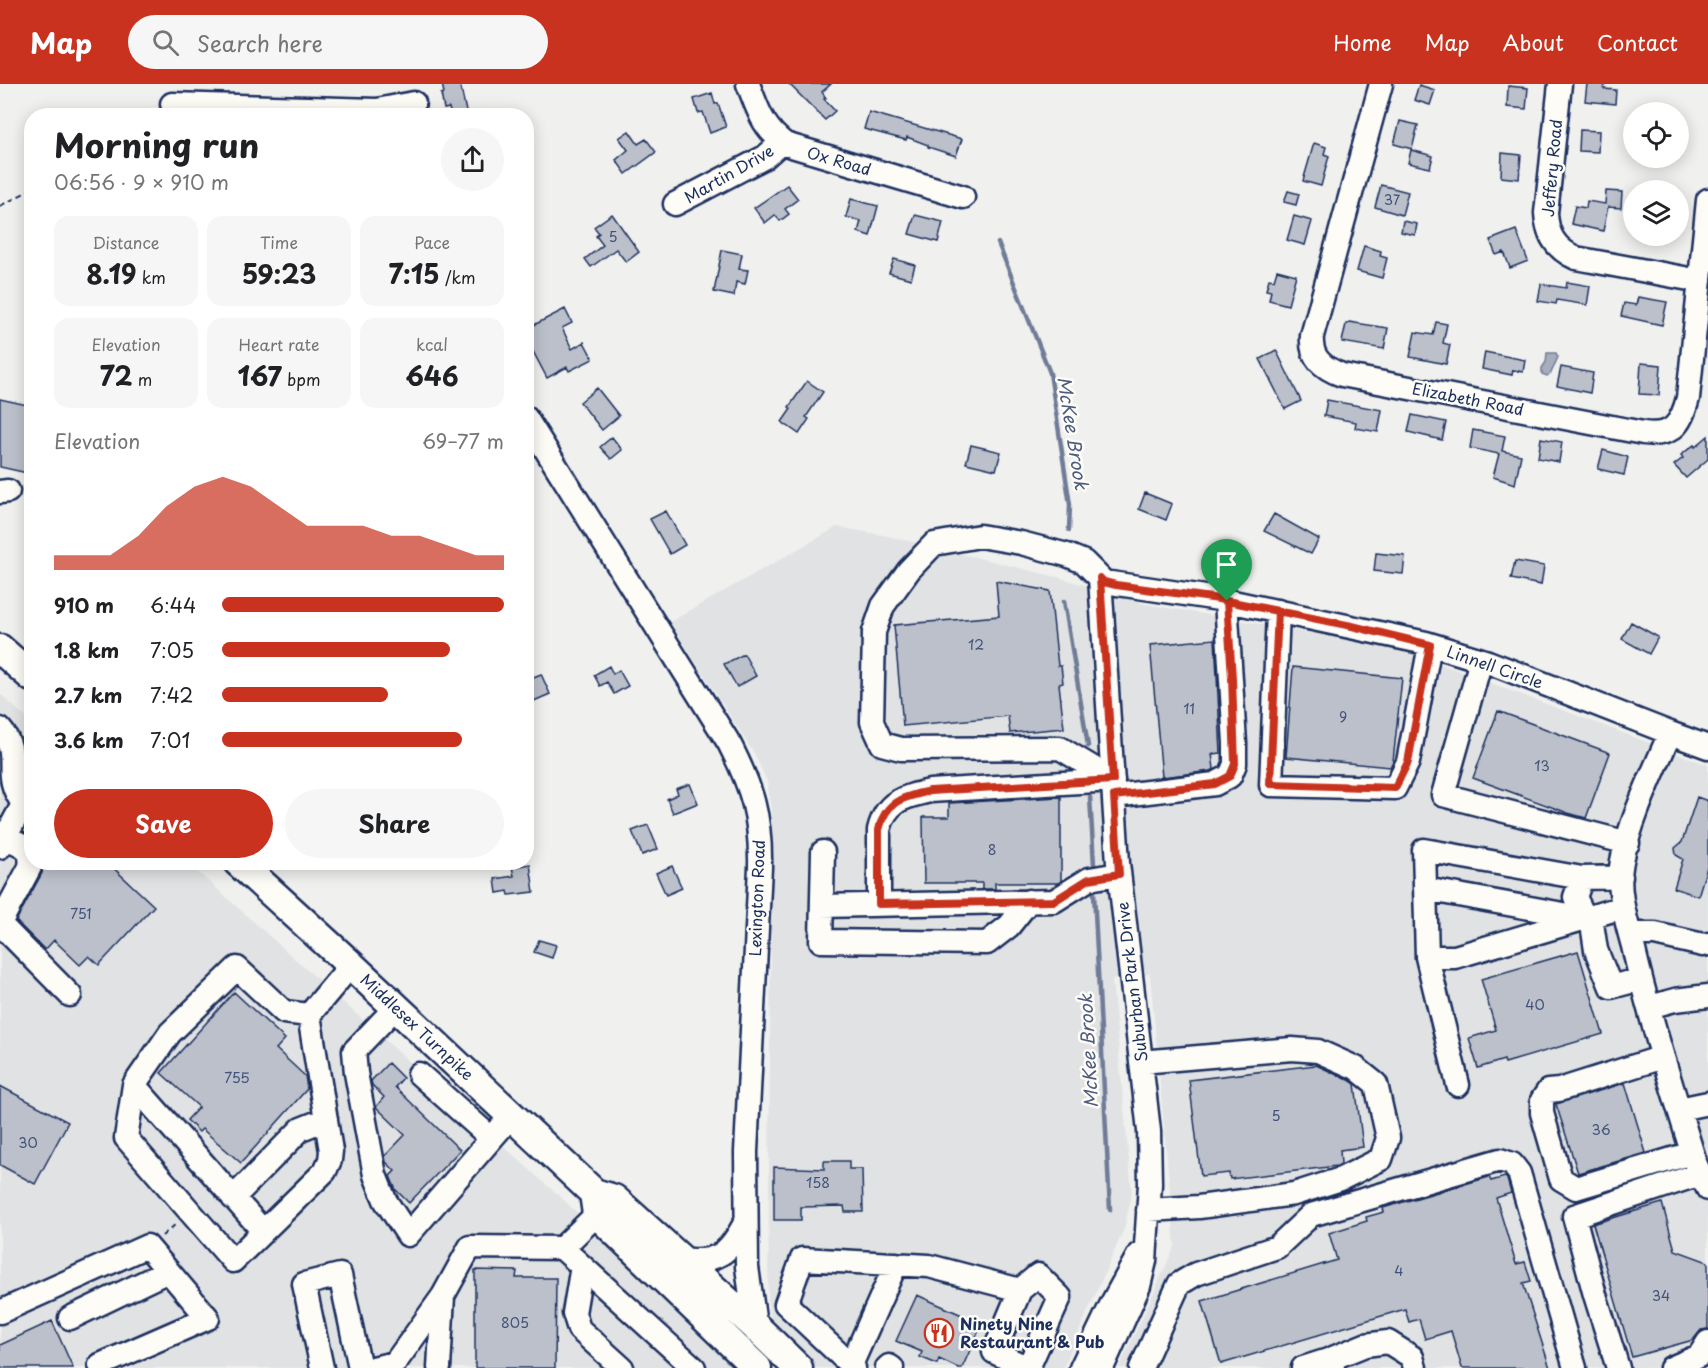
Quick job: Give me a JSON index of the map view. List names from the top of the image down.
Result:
{
  "streets": {
    "main road": ["Middlesex Turnpike"],
    "street": [
      "Ox Road",
      "Jeffery Road",
      "Martin Drive",
      "Elizabeth Road",
      "Linnell Circle",
      "Lexington Road",
      "Suburban Park Drive"
    ]
  },
  "crossings": [
    ["Ox Road", "Martin Drive"],
    ["Jeffery Road", "Elizabeth Road"],
    ["Linnell Circle", "Suburban Park Drive"],
    ["Lexington Road", "Middlesex Turnpike"]
  ],
  "water": ["McKee Brook"],
  "places": {
    "restaurant": ["Ninety Nine Restaurant & Pub"]
  },
  "house_numbers": [
    "37",
    "5",
    "12",
    "11",
    "9",
    "13",
    "8",
    "751",
    "40",
    "755",
    "5",
    "36",
    "30",
    "158",
    "4",
    "34",
    "805"
  ],
  "page": {
    "header": "Map",
    "search": "Search here",
    "nav": [
      "Home",
      "Map",
      "About",
      "Contact"
    ],
    "heading": ["Morning run", "06:56 · 9 × 910 m"],
    "stats": [
      ["Distance", "8.19 km"],
      ["Time", "59:23"],
      ["Pace", "7:15 /km"],
      ["Elevation", "72 m"],
      ["Heart rate", "167 bpm"],
      ["kcal", "646"]
    ],
    "chart": ["Elevation", "69–77 m"],
    "list": [
      {
        "name": "910 m",
        "note": "6:44"
      },
      {
        "name": "1.8 km",
        "note": "7:05"
      },
      {
        "name": "2.7 km",
        "note": "7:42"
      },
      {
        "name": "3.6 km",
        "note": "7:01"
      }
    ],
    "buttons": ["Save", "Share"]
  }
}
